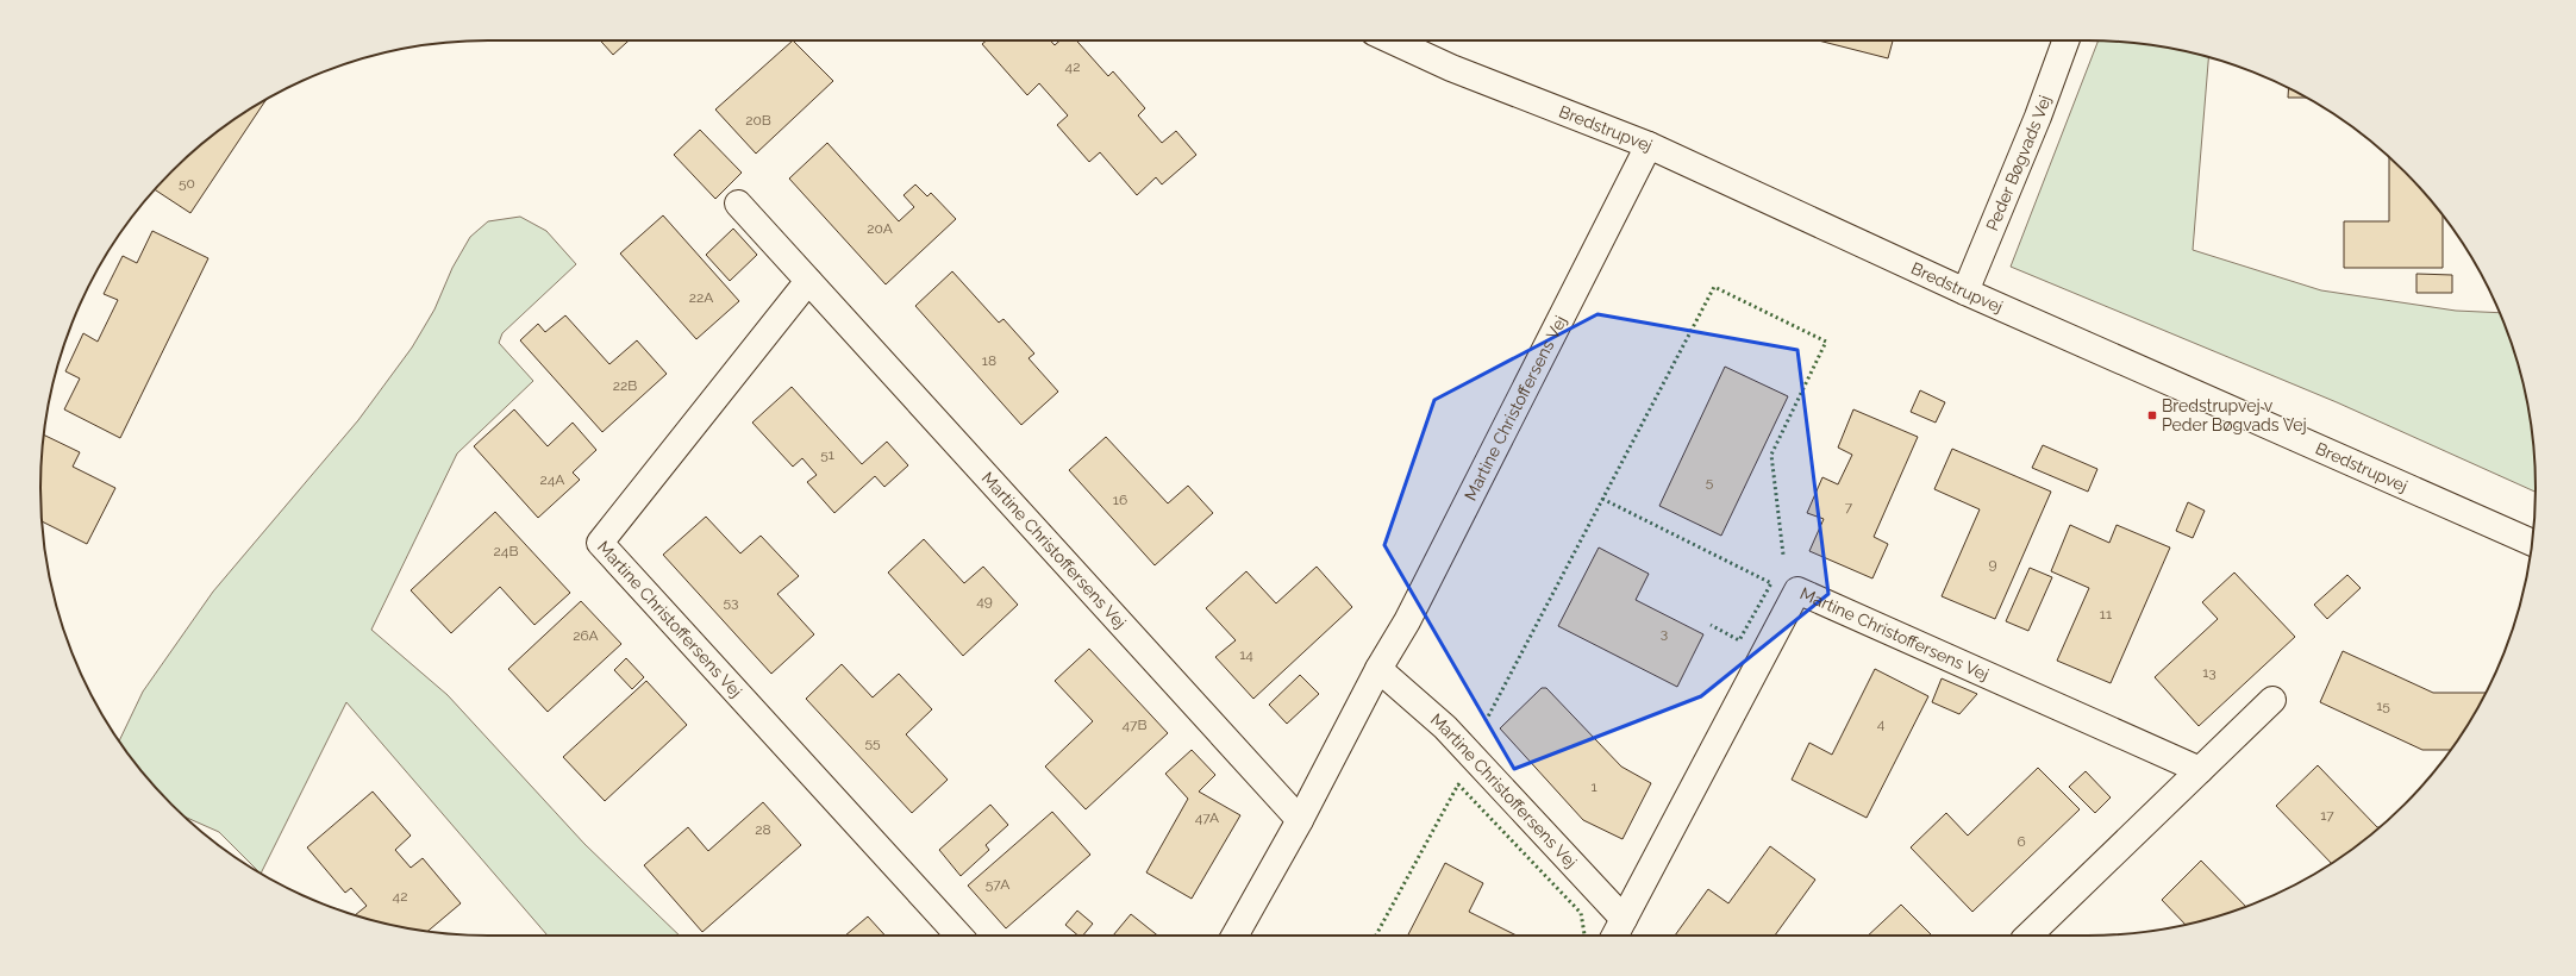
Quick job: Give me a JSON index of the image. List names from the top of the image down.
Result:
{
  "streets": {
    "street": ["Bredstrupvej", "Peder Bøgvads Vej", "Martine Christoffersens Vej"]
  },
  "crossings": [
    ["Bredstrupvej", "Peder Bøgvads Vej"],
    ["Bredstrupvej", "Martine Christoffersens Vej"]
  ],
  "places": {
    "transit": ["Bredstrupvej v Peder Bøgvads Vej"]
  },
  "house_numbers": [
    "42",
    "20B",
    "50",
    "20A",
    "22A",
    "18",
    "22B",
    "51",
    "24A",
    "5",
    "16",
    "7",
    "24B",
    "9",
    "49",
    "53",
    "11",
    "3",
    "26A",
    "14",
    "13",
    "15",
    "4",
    "47B",
    "55",
    "1",
    "17",
    "47A",
    "28",
    "6",
    "57A",
    "42"
  ]
}
